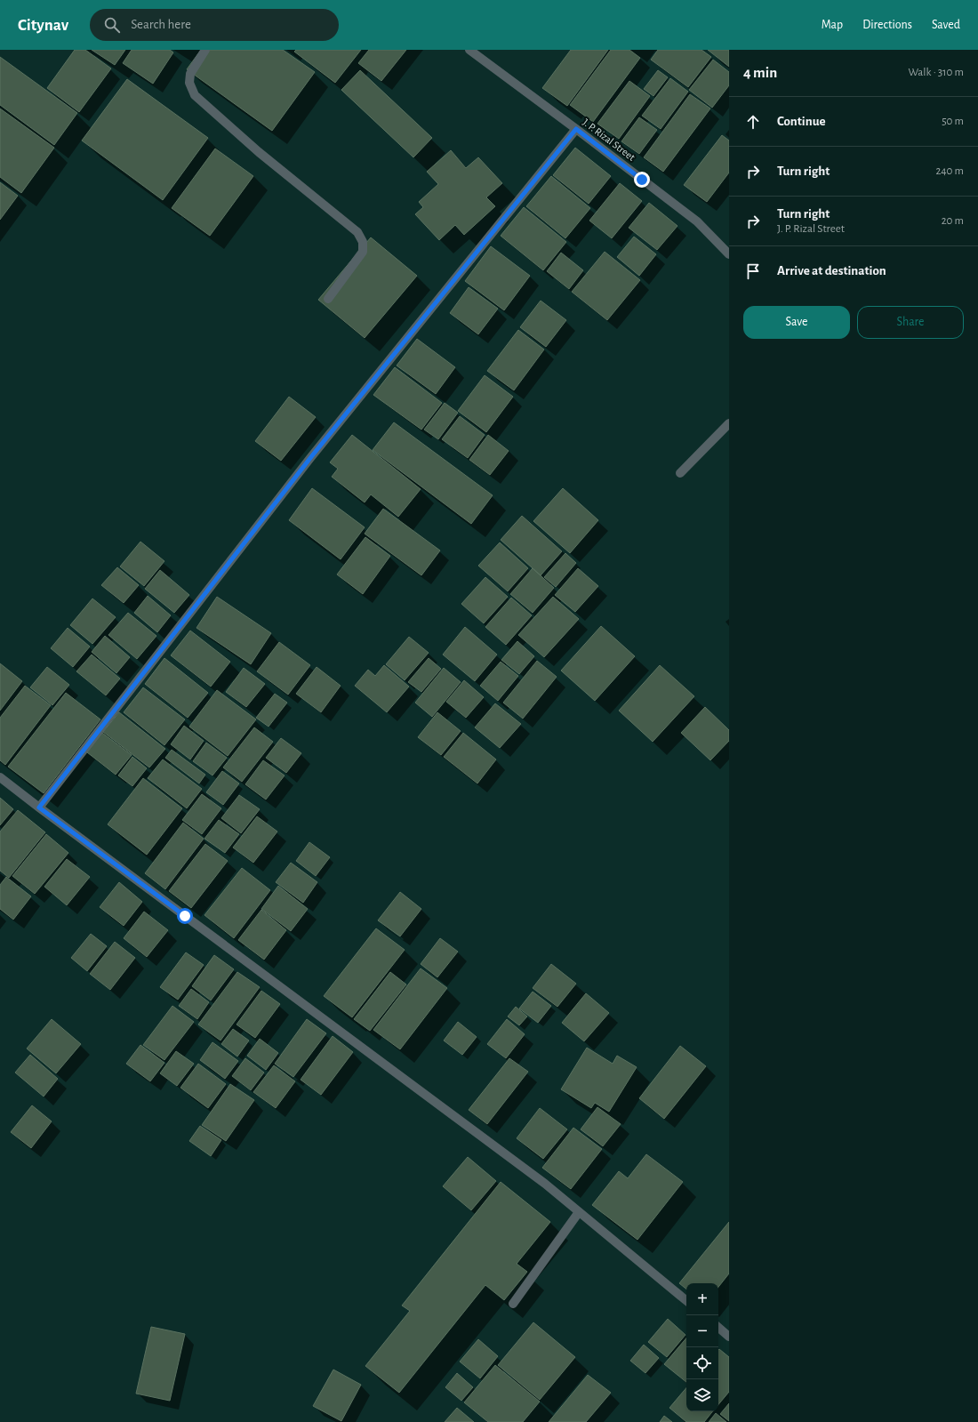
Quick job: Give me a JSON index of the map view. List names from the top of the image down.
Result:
{
  "streets": {
    "street": ["J. P. Rizal Street"]
  },
  "page": {
    "header": "Citynav",
    "search": "Search here",
    "nav": ["Map", "Directions", "Saved"],
    "heading": ["4 min", "Walk · 310 m"],
    "list": [
      ["Continue", "50 m"],
      ["Turn right", "240 m"],
      ["Turn right", "J. P. Rizal Street", "20 m"],
      "Arrive at destination"
    ],
    "buttons": ["Save", "Share"],
    "map_buttons": ["+", "−"]
  }
}
